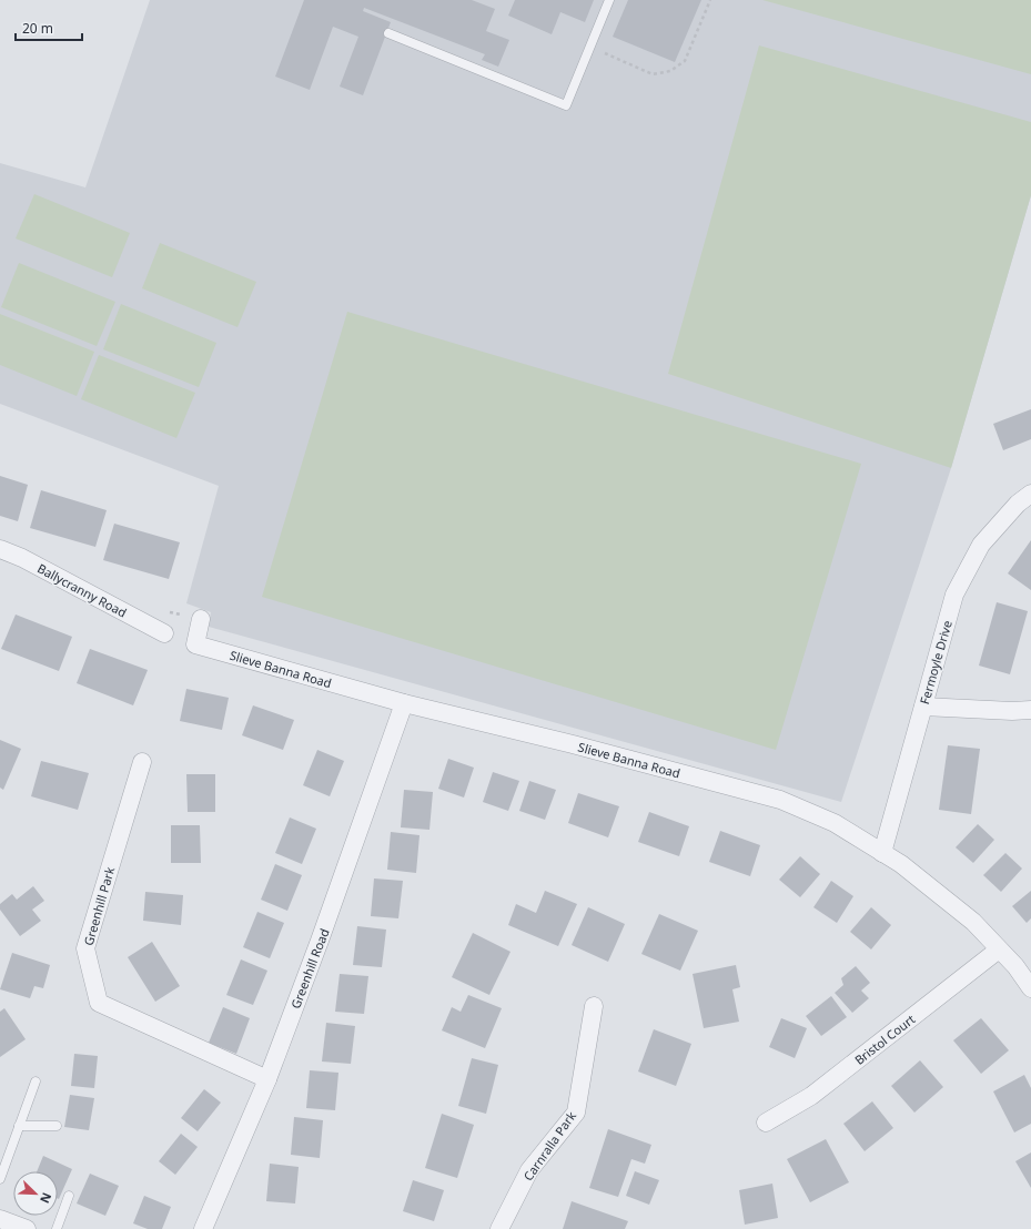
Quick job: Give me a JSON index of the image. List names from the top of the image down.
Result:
{
  "streets": {
    "street": [
      "Ballycranny Road",
      "Fermoyle Drive",
      "Slieve Banna Road",
      "Greenhill Park",
      "Greenhill Road",
      "Bristol Court",
      "Carnralla Park"
    ]
  },
  "crossings": [
    ["Fermoyle Drive", "Slieve Banna Road"],
    ["Slieve Banna Road", "Greenhill Road"],
    ["Slieve Banna Road", "Bristol Court"],
    ["Greenhill Park", "Greenhill Road"]
  ],
  "scale_bar": "20 m",
  "north": "bottom right"
}
